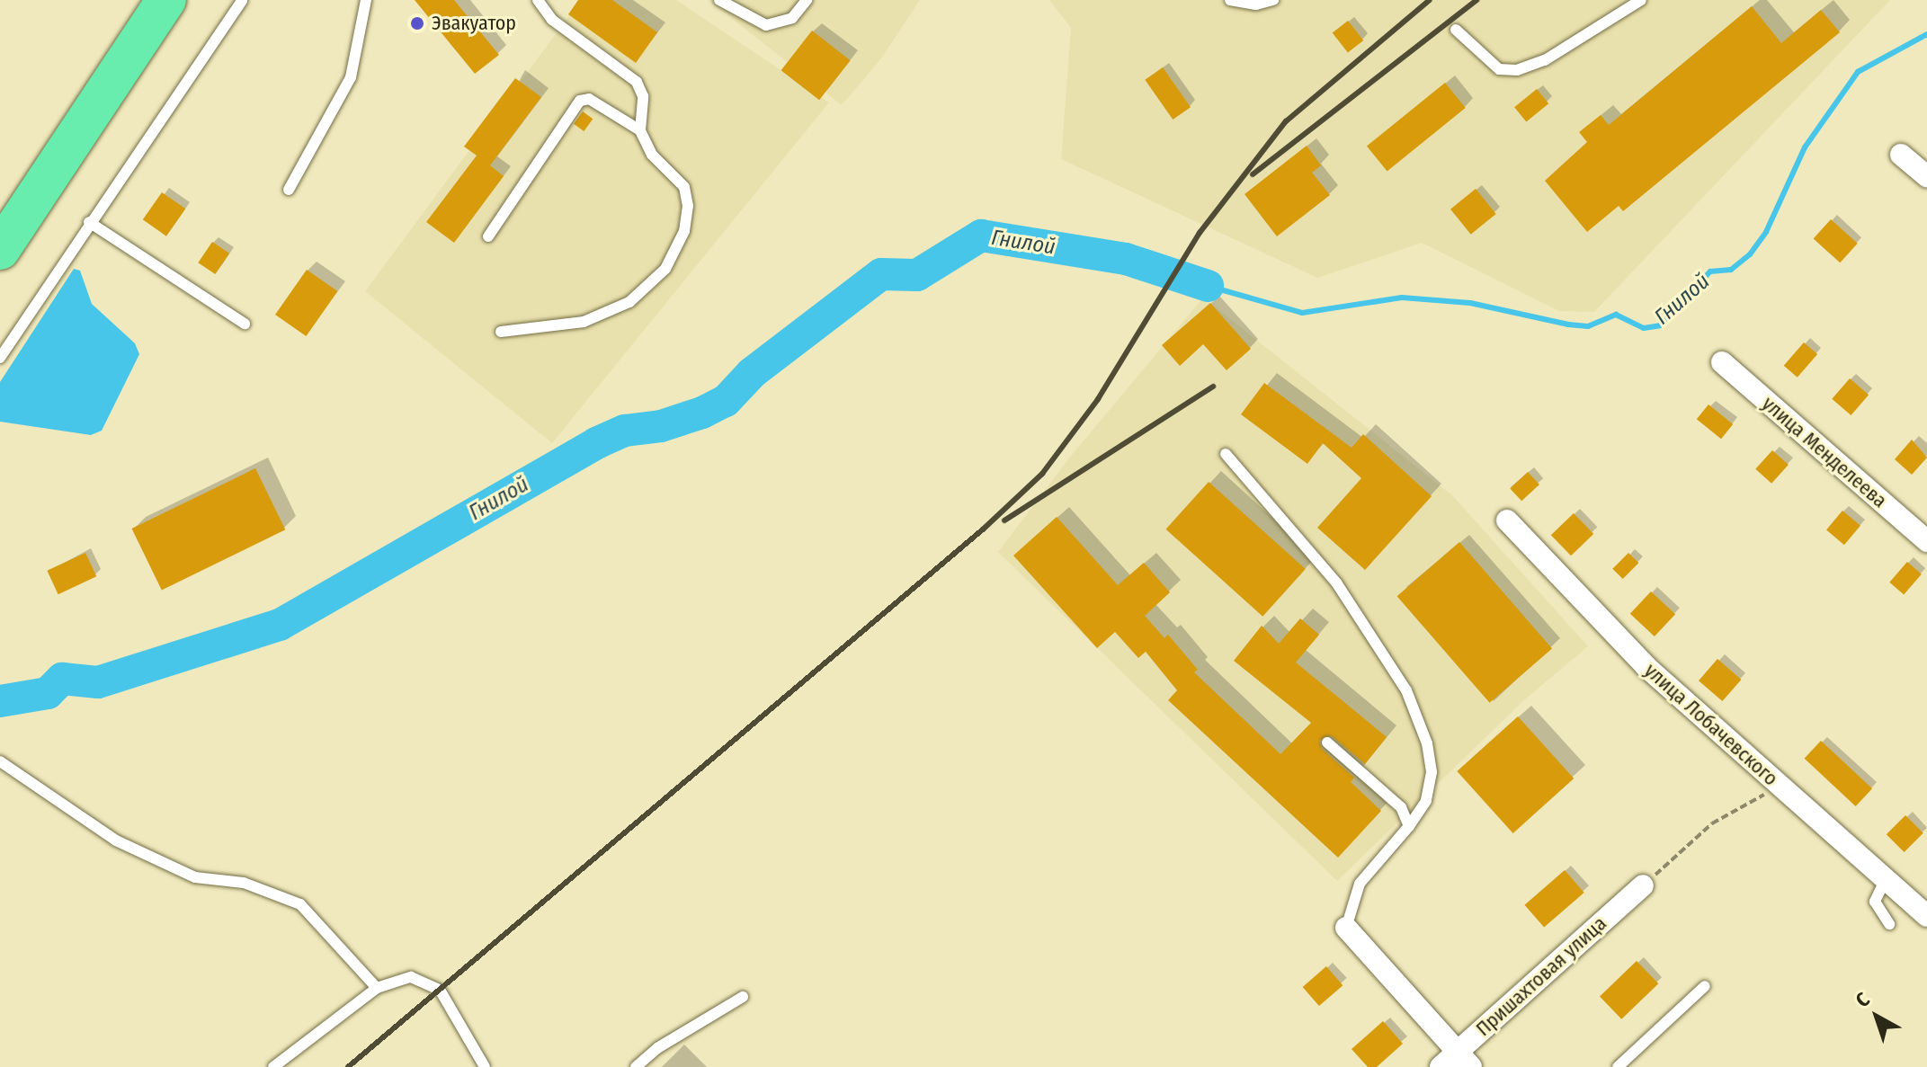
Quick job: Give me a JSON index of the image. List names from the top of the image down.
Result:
{
  "streets": {
    "street": ["улица Менделеева", "улица Лобачевского", "Пришахтовая улица"]
  },
  "water": ["Гнилой"],
  "places": ["Эвакуатор"],
  "north": "top left"
}
